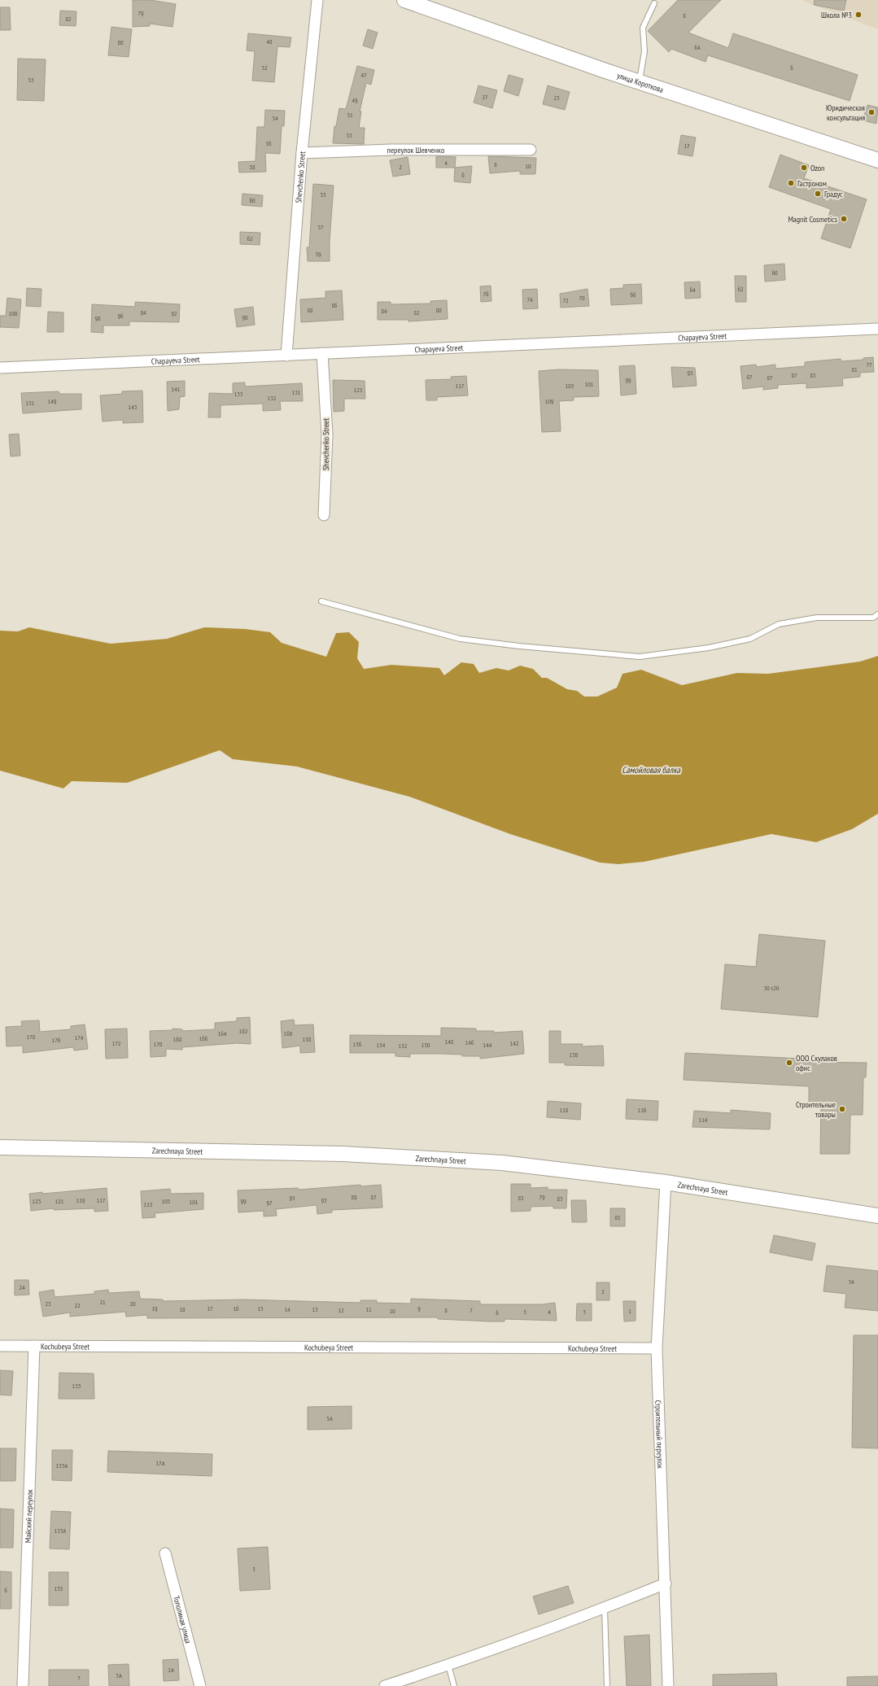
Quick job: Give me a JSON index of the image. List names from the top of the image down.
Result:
{
  "streets": {
    "main road": ["улица Короткова", "Zarechnaya Street"],
    "street": [
      "переулок Шевченко",
      "Shevchenko Street",
      "Chapayeva Street",
      "Kochubeya Street",
      "Строительный переулок",
      "Майский переулок",
      "Тополиная улица"
    ]
  },
  "crossings": [
    ["переулок Шевченко", "Shevchenko Street"],
    ["Shevchenko Street", "Chapayeva Street"],
    ["Zarechnaya Street", "Строительный переулок"],
    ["Kochubeya Street", "Строительный переулок"],
    ["Kochubeya Street", "Майский переулок"]
  ],
  "water": ["Самойловая балка"],
  "places": [
    "Школа №3",
    "Юридическая консультация",
    "Ozon",
    "Гастроном",
    "Градус",
    "Magnit Cosmetics",
    "ООО Скулаков офис",
    "Строительные товары"
  ],
  "house_numbers": [
    "79",
    "8",
    "82",
    "48",
    "80",
    "6А",
    "52",
    "6",
    "47",
    "53",
    "27",
    "23",
    "49",
    "51",
    "54",
    "53",
    "56",
    "17",
    "4",
    "8",
    "10",
    "58",
    "2",
    "6",
    "55",
    "60",
    "57",
    "62",
    "59",
    "60",
    "62",
    "64",
    "76",
    "66",
    "70",
    "74",
    "72",
    "86",
    "88",
    "80",
    "84",
    "94",
    "82",
    "100",
    "92",
    "96",
    "90",
    "98",
    "77",
    "81",
    "93",
    "87",
    "85",
    "87",
    "87",
    "99",
    "101",
    "117",
    "103",
    "141",
    "125",
    "131",
    "133",
    "132",
    "149",
    "109",
    "151",
    "143",
    "30 с20",
    "162",
    "164",
    "160",
    "178",
    "174",
    "166",
    "168",
    "158",
    "176",
    "148",
    "146",
    "172",
    "142",
    "170",
    "156",
    "154",
    "150",
    "144",
    "152",
    "138",
    "118",
    "116",
    "114",
    "89",
    "87",
    "79",
    "95",
    "85",
    "83",
    "119",
    "117",
    "93",
    "123",
    "121",
    "105",
    "99",
    "101",
    "97",
    "115",
    "81",
    "34",
    "24",
    "2",
    "21",
    "23",
    "20",
    "22",
    "19",
    "17",
    "16",
    "15",
    "9",
    "18",
    "14",
    "13",
    "11",
    "12",
    "8",
    "7",
    "10",
    "1",
    "5",
    "4",
    "3",
    "6",
    "133",
    "5А",
    "17А",
    "133А",
    "133А",
    "5",
    "135",
    "6",
    "1А",
    "3А",
    "7"
  ]
}
